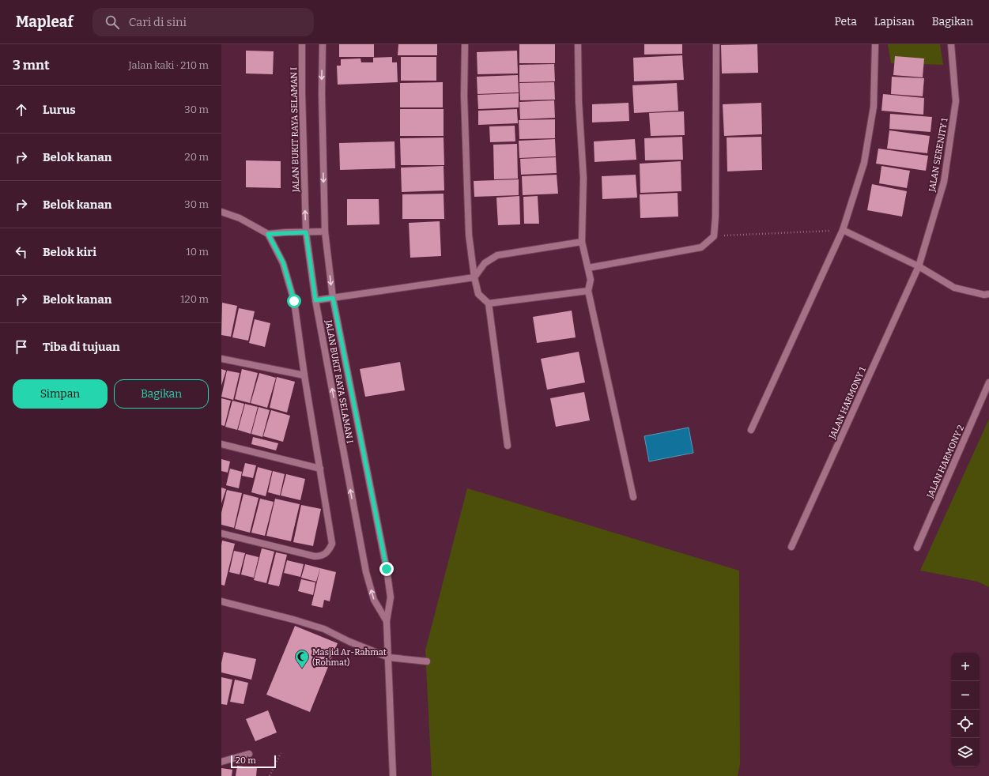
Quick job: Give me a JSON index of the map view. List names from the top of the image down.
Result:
{
  "streets": {
    "street": [
      "JALAN BUKIT RAYA SELAMAN I",
      "JALAN SERENITY 1",
      "JALAN HARMONY 1",
      "JALAN HARMONY 2"
    ]
  },
  "crossings": [
    ["JALAN SERENITY 1", "JALAN HARMONY 1"]
  ],
  "places": {
    "mosque": ["Masjid Ar-Rahmat (Rohmat)"]
  },
  "scale_bar": "20 m",
  "page": {
    "header": "Mapleaf",
    "search": "Cari di sini",
    "nav": ["Peta", "Lapisan", "Bagikan"],
    "heading": ["3 mnt", "Jalan kaki · 210 m"],
    "list": [
      ["Lurus", "30 m"],
      ["Belok kanan", "20 m"],
      ["Belok kanan", "30 m"],
      ["Belok kiri", "10 m"],
      ["Belok kanan", "120 m"],
      "Tiba di tujuan"
    ],
    "buttons": ["Simpan", "Bagikan"],
    "map_buttons": ["+", "−"],
    "scale": "20 m"
  }
}
